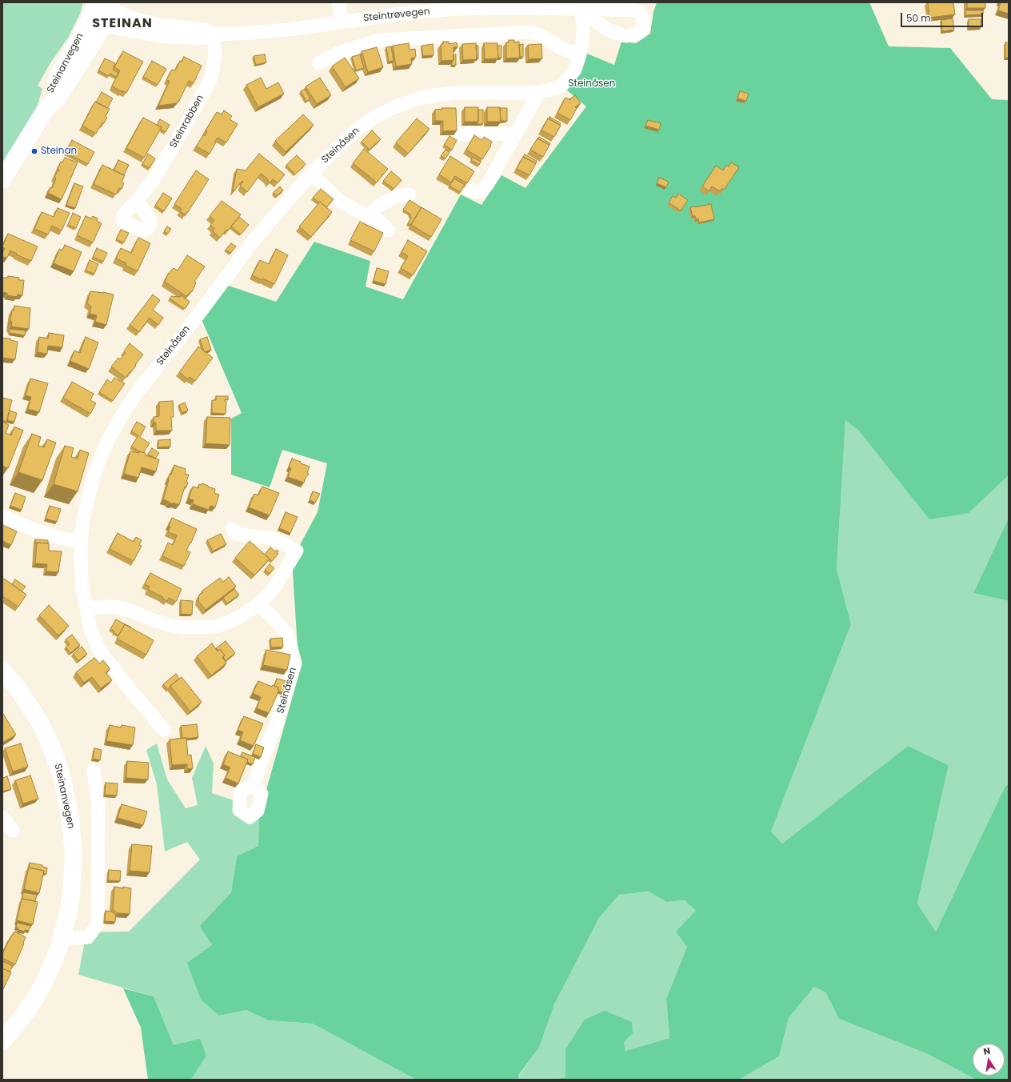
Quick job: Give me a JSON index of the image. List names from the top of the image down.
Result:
{
  "streets": {
    "main road": ["Steinanvegen"],
    "street": ["Steintrøvegen", "Steinrabben", "Steinåsen"]
  },
  "crossings": [
    ["Steintrøvegen", "Steinanvegen"],
    ["Steintrøvegen", "Steinrabben"],
    ["Steintrøvegen", "Steinåsen"]
  ],
  "districts": ["STEINAN"],
  "parks": ["Steinåsen"],
  "places": ["Steinan"],
  "scale_bar": "50 m",
  "north": "top"
}
